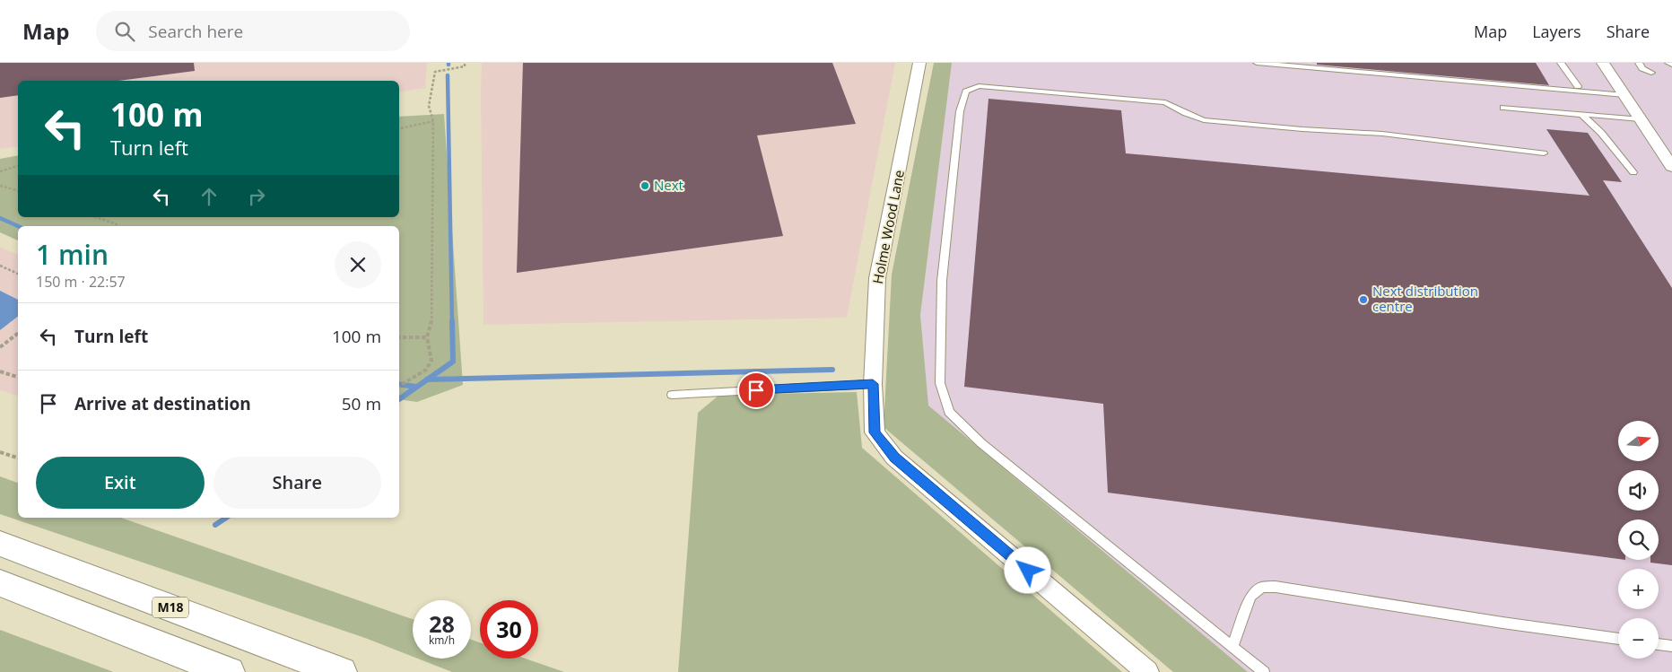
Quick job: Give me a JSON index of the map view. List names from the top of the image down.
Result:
{
  "streets": {
    "highway": ["M18"],
    "street": ["Holme Wood Lane"]
  },
  "places": ["Next", "Next distribution centre"],
  "north": "right",
  "page": {
    "header": "Map",
    "search": "Search here",
    "nav": ["Map", "Layers", "Share"],
    "turn": ["100 m", "Turn left"],
    "heading": ["1 min", "150 m · 22:57"],
    "list": [
      {
        "name": "Turn left",
        "value": "100 m"
      },
      {
        "name": "Arrive at destination",
        "value": "50 m"
      }
    ],
    "map_buttons": ["+", "−"],
    "buttons": ["Exit", "Share"],
    "speed": "28 km/h",
    "limit": "30"
  }
}
